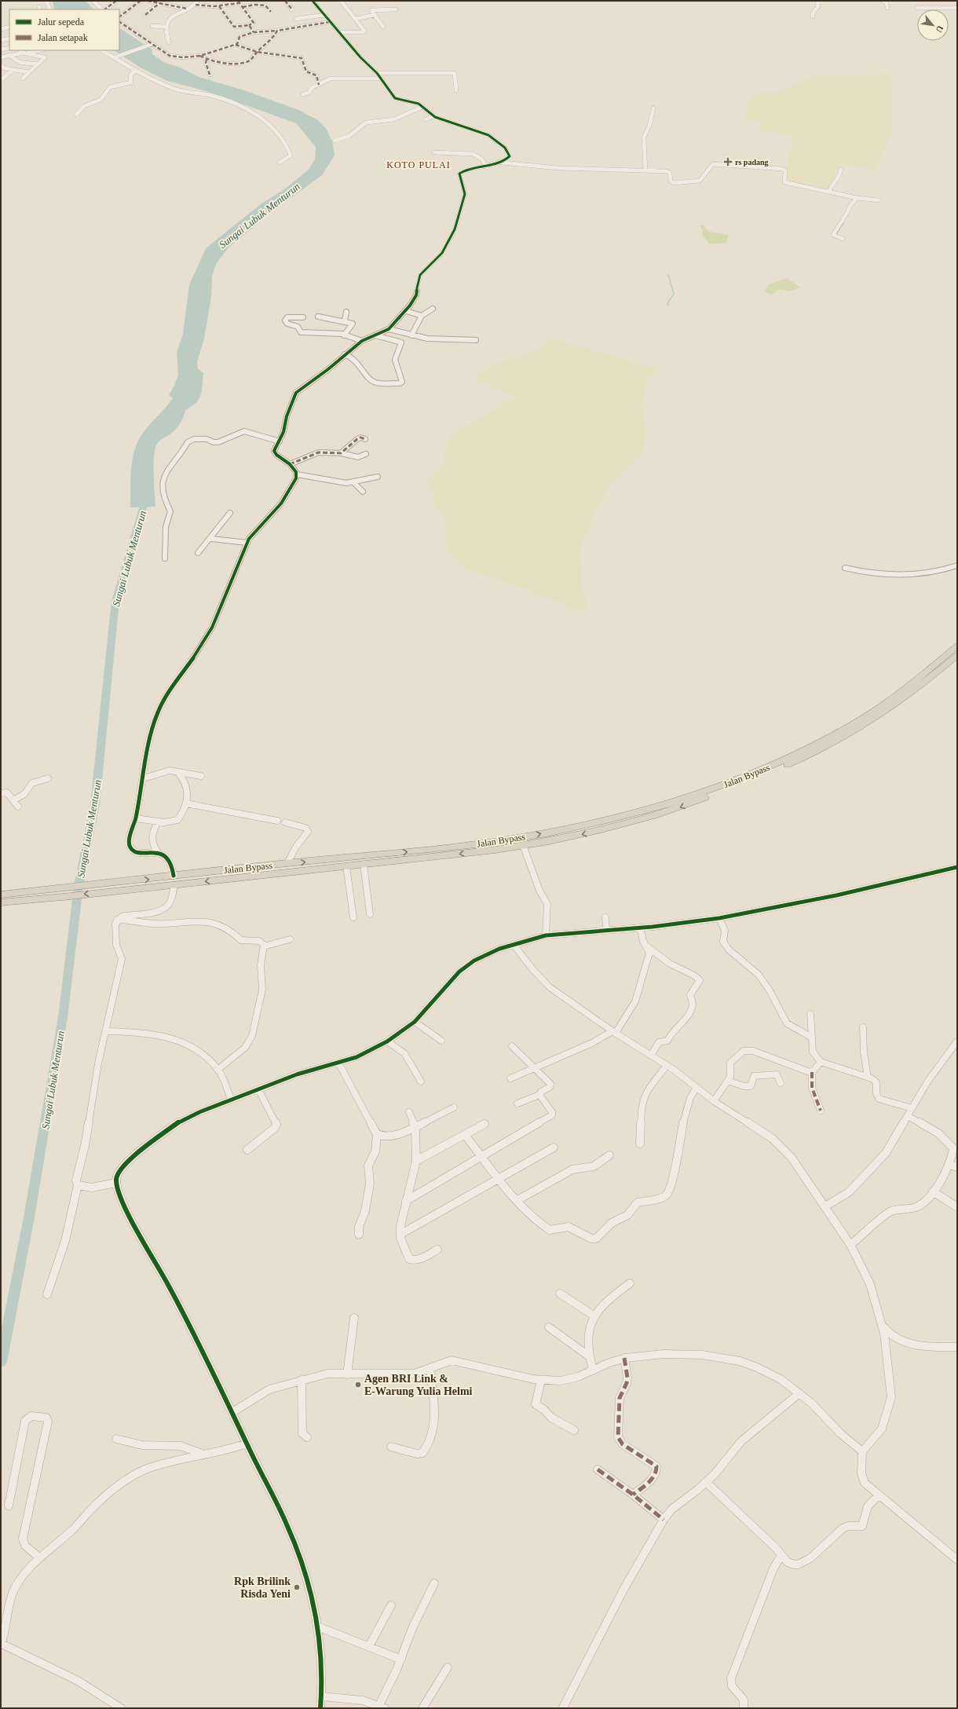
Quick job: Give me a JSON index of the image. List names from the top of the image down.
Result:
{
  "streets": {
    "highway": ["Jalan Bypass"]
  },
  "districts": ["KOTO PULAI"],
  "water": ["Sungai Lubuk Menturun"],
  "places": {
    "health": ["rs padang"],
    "other": ["Agen BRI Link & E-Warung Yulia Helmi", "Rpk Brilink Risda Yeni"]
  },
  "legend": ["Jalur sepeda", "Jalan setapak"],
  "north": "bottom right"
}
